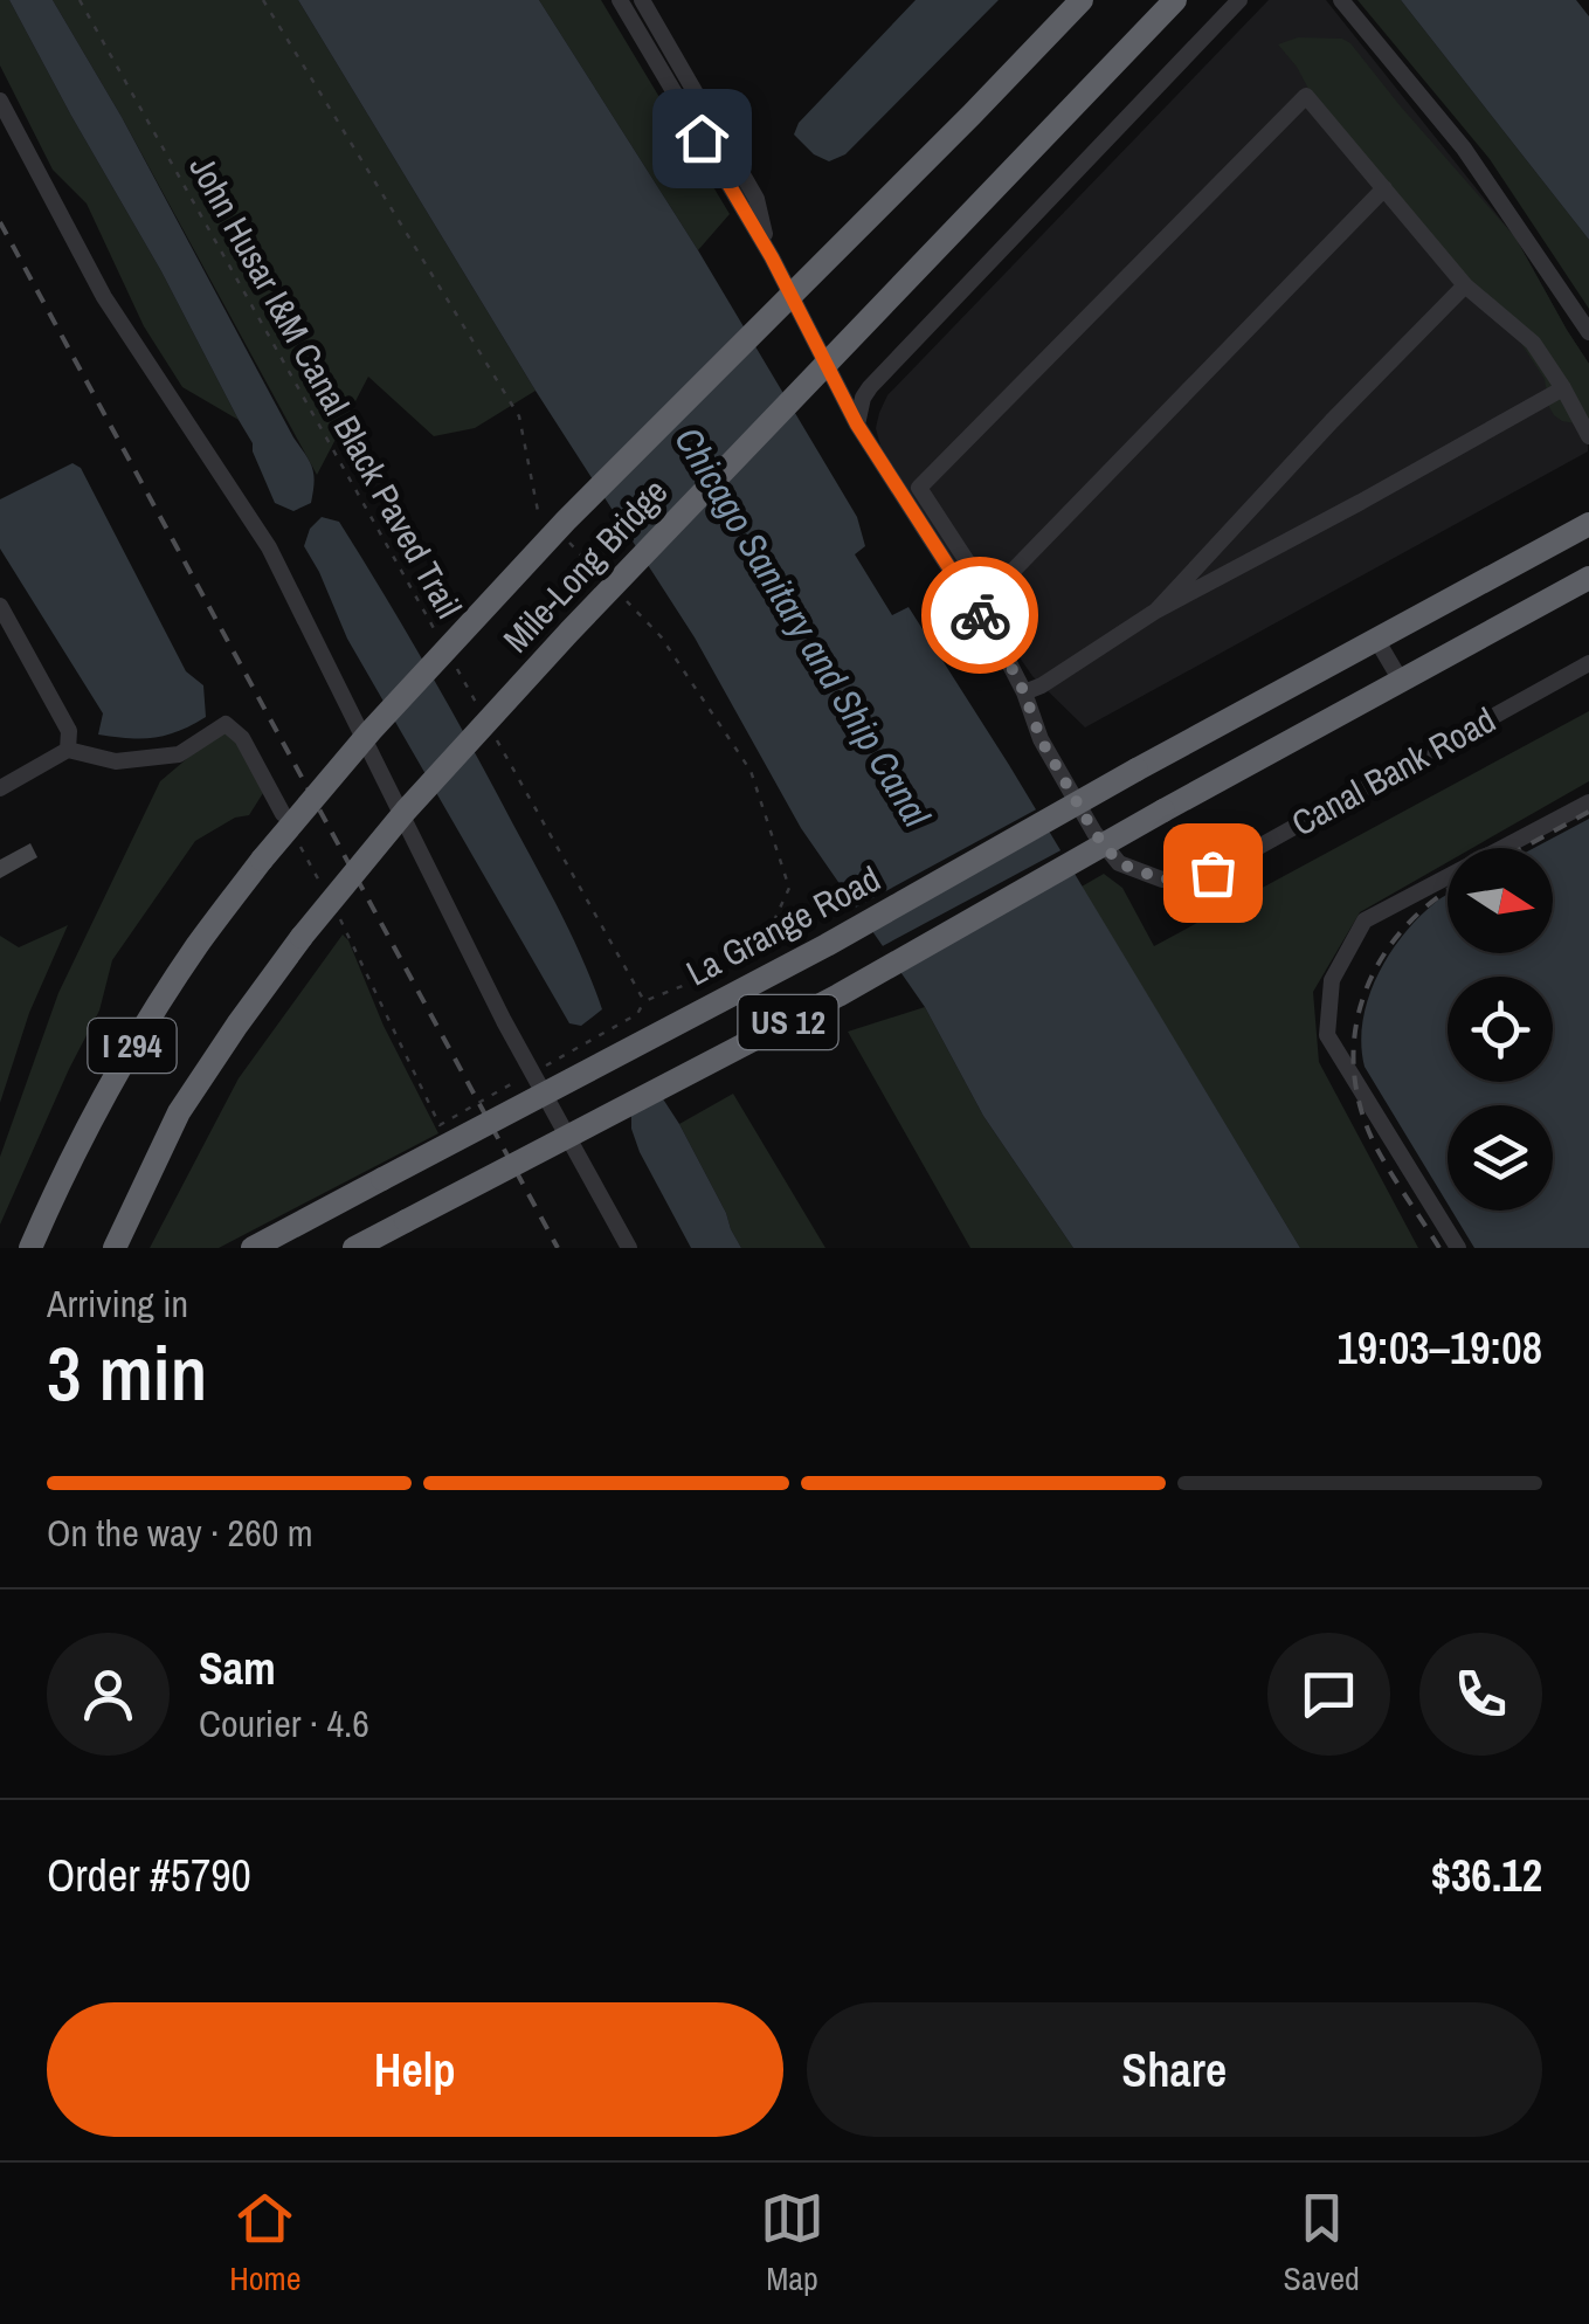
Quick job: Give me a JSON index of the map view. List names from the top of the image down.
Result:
{
  "streets": {
    "highway": [
      "Mile-Long Bridge",
      "La Grange Road",
      "US 12",
      "I 294"
    ],
    "street": ["Canal Bank Road"],
    "path": ["John Husar I&M Canal Black Paved Trail"]
  },
  "water": ["Chicago Sanitary and Ship Canal"],
  "north": "right",
  "page": {
    "heading": ["3 min", "Arriving in", "19:03–19:08"],
    "panel": [
      "Sam",
      "Courier · 4.6",
      "Order #5790",
      "$36.12"
    ],
    "bar": "On the way · 260 m",
    "buttons": ["Help", "Share"],
    "tabs": ["Home", "Map", "Saved"]
  }
}
